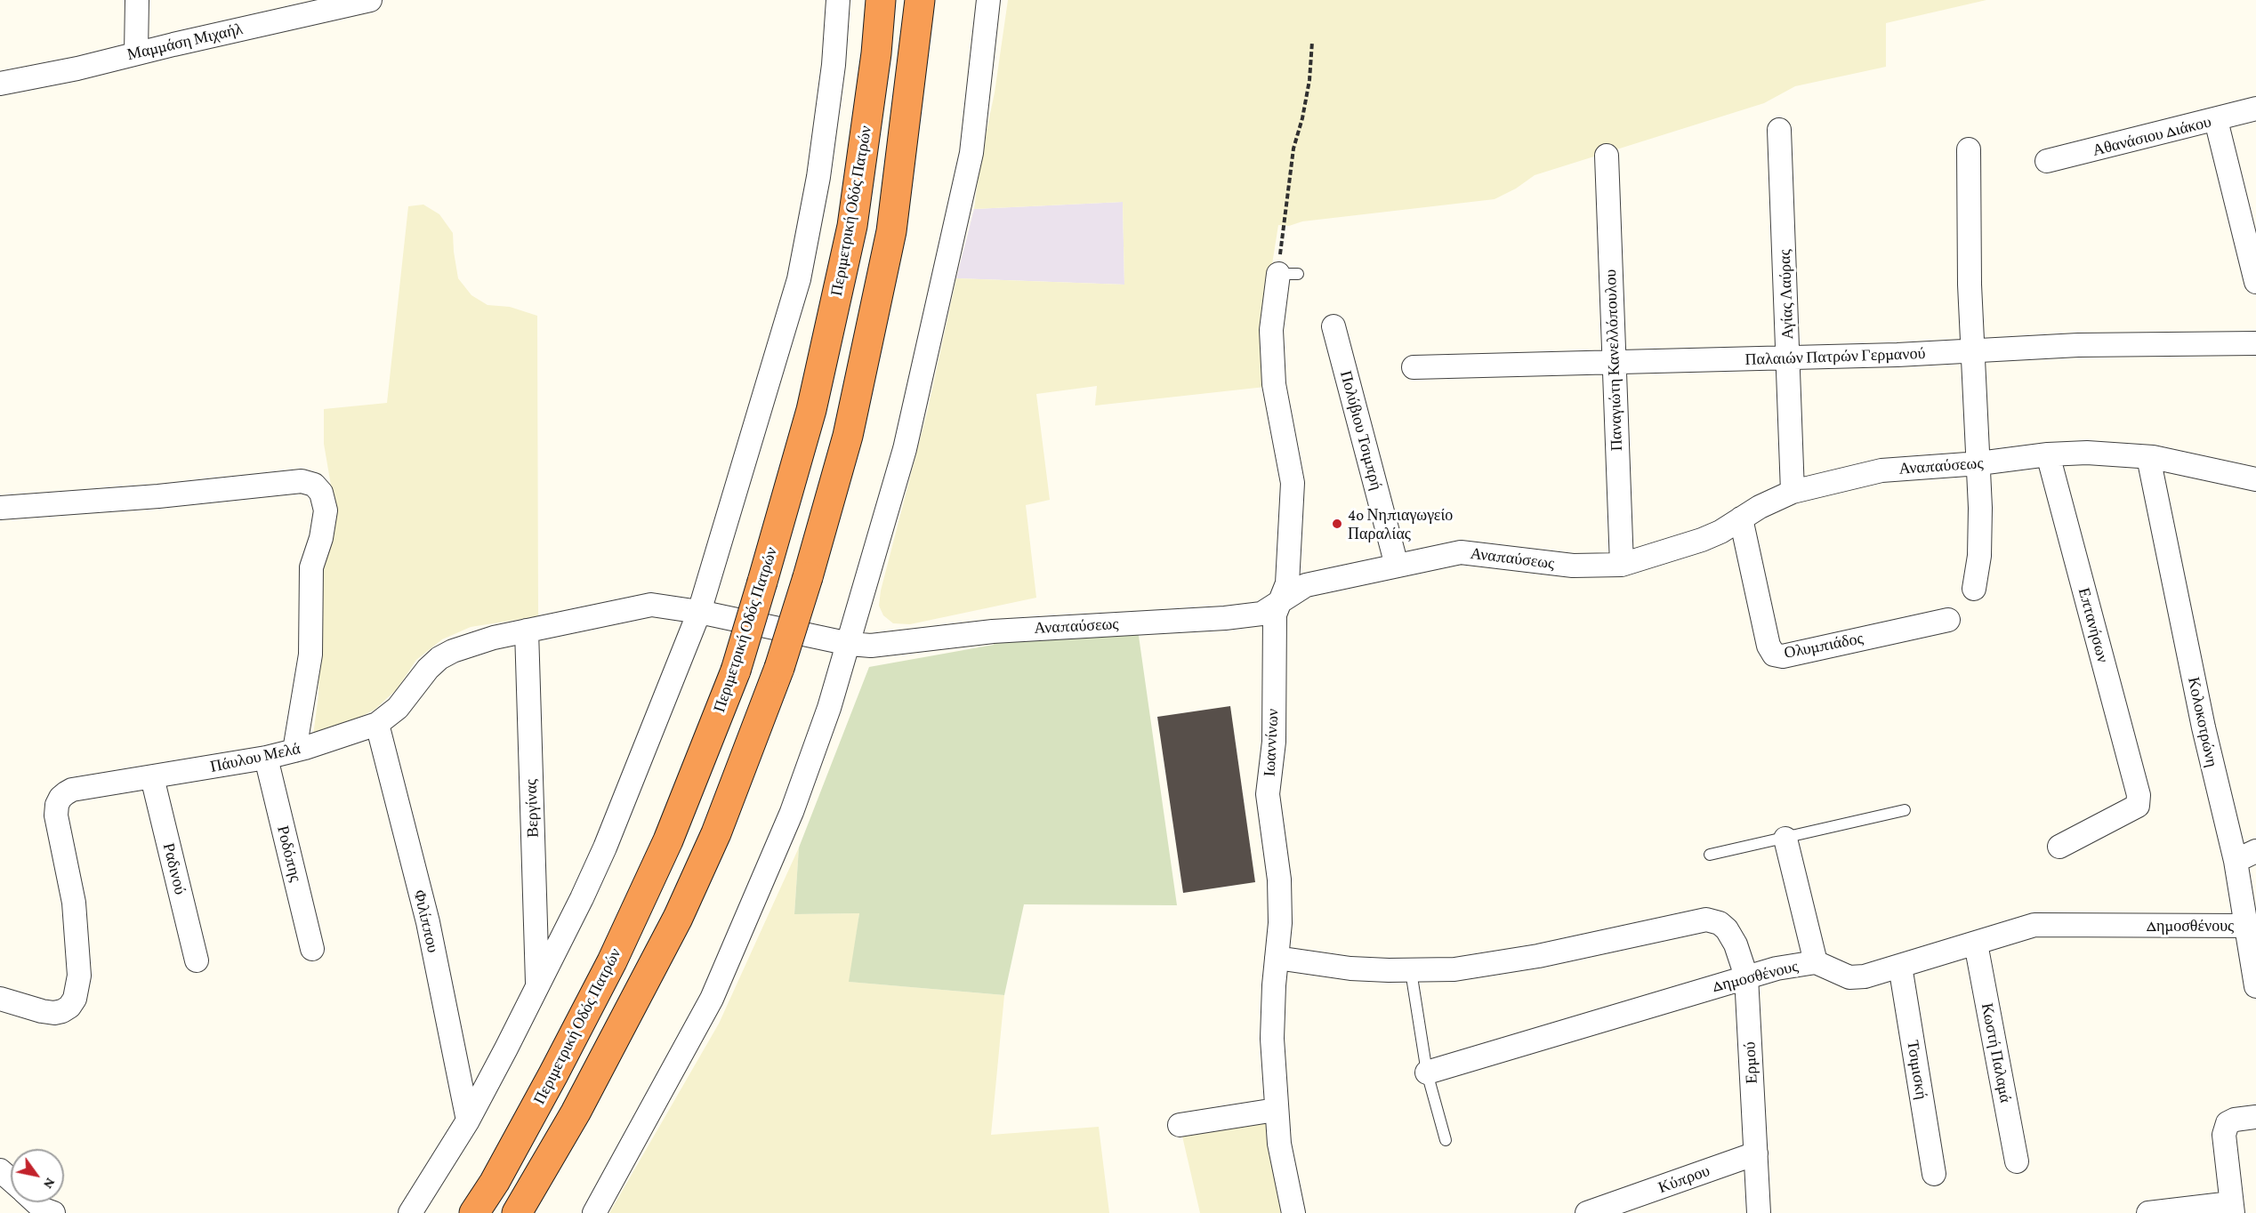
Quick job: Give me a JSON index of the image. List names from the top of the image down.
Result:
{
  "streets": {
    "highway": ["Περιμετρική Οδός Πατρών"],
    "street": [
      "Μαμμάση Μιχαήλ",
      "Αθανάσιου Διάκου",
      "Αγίας Λαύρας",
      "Παλαιών Πατρών Γερμανού",
      "Παναγιώτη Κανελλόπουλου",
      "Πολύβιου Τσιμπρή",
      "Αναπαύσεως",
      "Επτανήσων",
      "Ολυμπιάδος",
      "Κολοκοτρώνη",
      "Ιωαννίνων",
      "Πάυλου Μελά",
      "Βεργίνας",
      "Ροδόπης",
      "Ραδινού",
      "Φιλίππου",
      "Δημοσθένους",
      "Κωστή Παλαμά",
      "Ερμού",
      "Τσιμισκή",
      "Κύπρου"
    ]
  },
  "crossings": [
    ["Αγίας Λαύρας", "Παλαιών Πατρών Γερμανού"],
    ["Αγίας Λαύρας", "Αναπαύσεως"],
    ["Παλαιών Πατρών Γερμανού", "Παναγιώτη Κανελλόπουλου"],
    ["Παναγιώτη Κανελλόπουλου", "Αναπαύσεως"],
    ["Πολύβιου Τσιμπρή", "Αναπαύσεως"],
    ["Αναπαύσεως", "Επτανήσων"],
    ["Αναπαύσεως", "Ολυμπιάδος"],
    ["Αναπαύσεως", "Κολοκοτρώνη"],
    ["Αναπαύσεως", "Ιωαννίνων"],
    ["Αναπαύσεως", "Πάυλου Μελά"],
    ["Κολοκοτρώνη", "Δημοσθένους"],
    ["Πάυλου Μελά", "Βεργίνας"],
    ["Πάυλου Μελά", "Ροδόπης"],
    ["Πάυλου Μελά", "Ραδινού"],
    ["Πάυλου Μελά", "Φιλίππου"],
    ["Δημοσθένους", "Κωστή Παλαμά"],
    ["Δημοσθένους", "Ερμού"],
    ["Δημοσθένους", "Τσιμισκή"],
    ["Ερμού", "Κύπρου"]
  ],
  "places": ["4o Νηπιαγωγείο Παραλίας"],
  "north": "bottom right"
}
